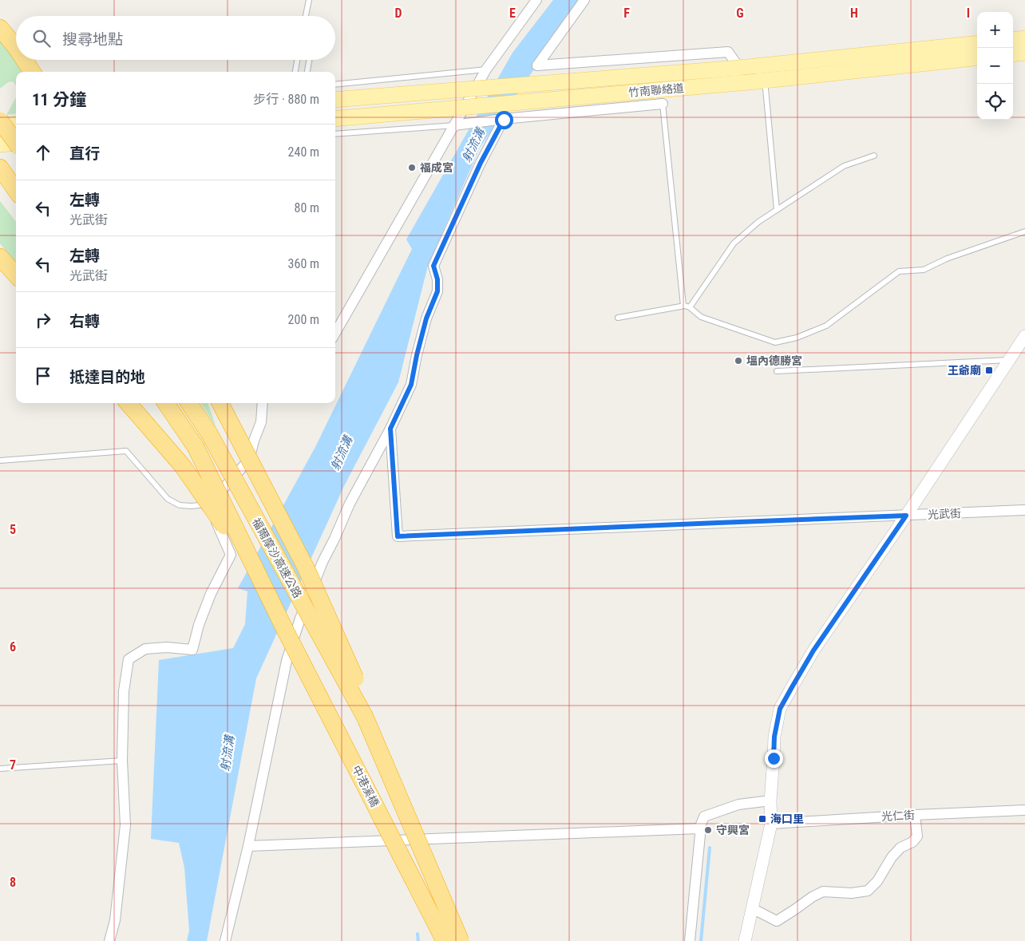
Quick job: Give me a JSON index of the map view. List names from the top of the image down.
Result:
{
  "streets": {
    "highway": ["福爾摩沙高速公路", "中港溪橋"],
    "main road": ["竹南聯絡道"],
    "street": ["光武街", "光仁街"]
  },
  "crossings": [
    ["福爾摩沙高速公路", "中港溪橋"]
  ],
  "water": ["射流溝"],
  "places": {
    "other": ["福成宮", "塭內德勝宮", "守興宮"],
    "transit": ["王爺廟", "海口里"]
  },
  "page": {
    "map_buttons": ["+", "−"],
    "search": "搜尋地點",
    "heading": ["11 分鐘", "步行 · 880 m"],
    "list": [
      ["直行", "240 m"],
      ["左轉", "光武街", "80 m"],
      ["左轉", "光武街", "360 m"],
      ["右轉", "200 m"],
      "抵達目的地"
    ]
  },
  "grid": {
    "columns": [
      "D",
      "E",
      "F",
      "G",
      "H",
      "I"
    ],
    "rows": [
      "5",
      "6",
      "7",
      "8"
    ]
  }
}
